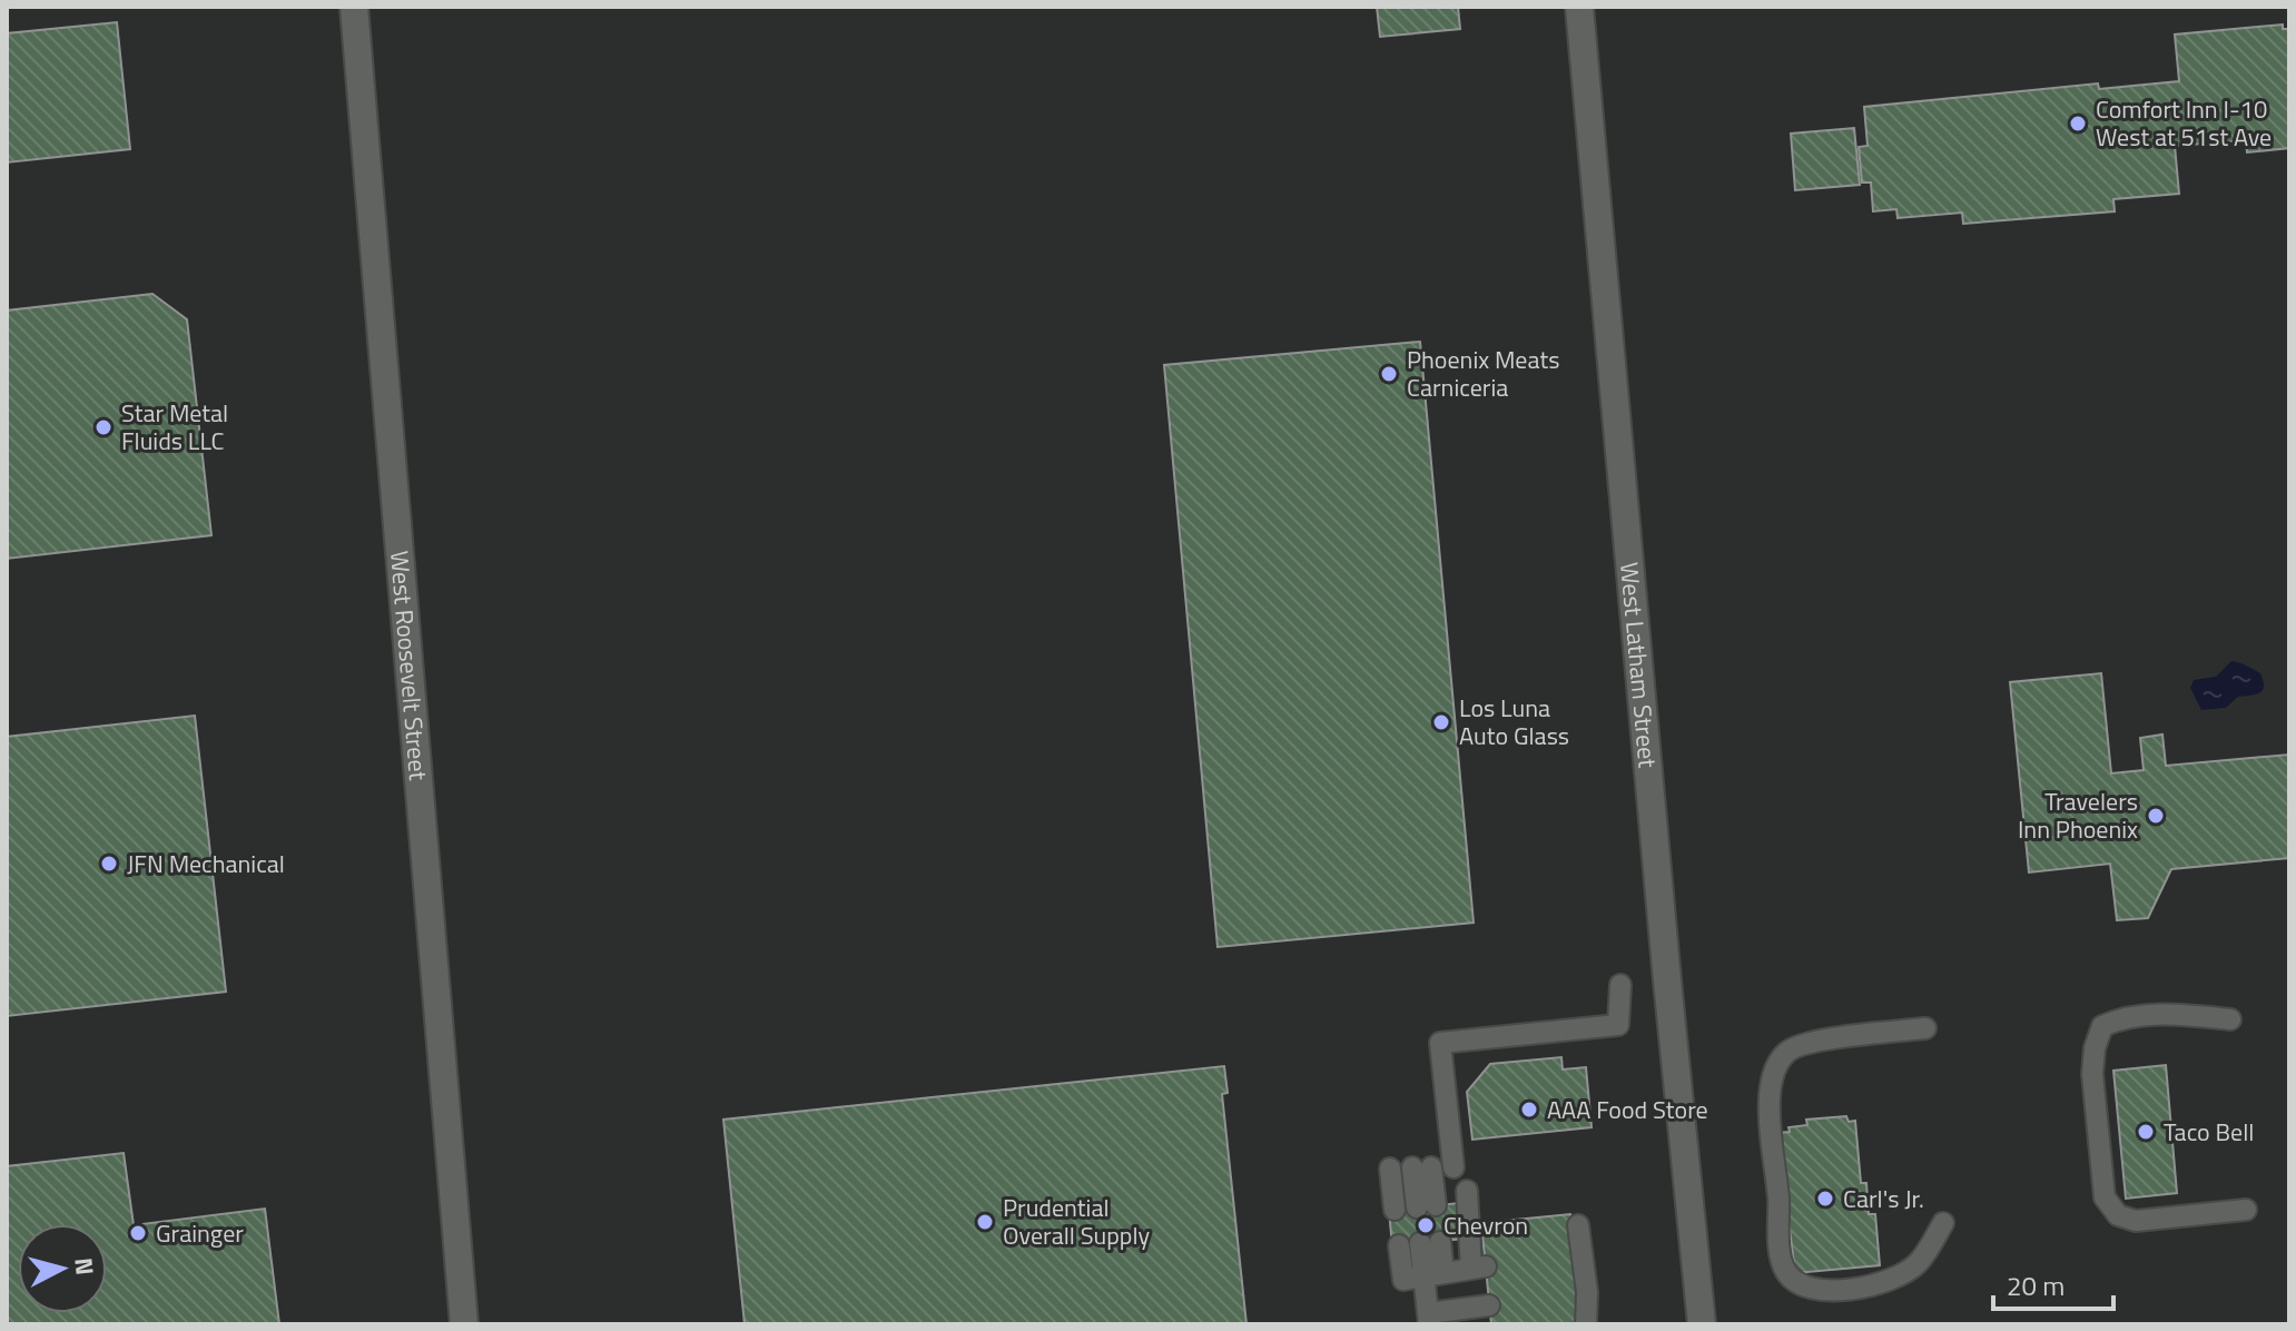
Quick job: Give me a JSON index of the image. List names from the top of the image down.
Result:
{
  "streets": {
    "street": ["West Roosevelt Street", "West Latham Street"]
  },
  "places": [
    "Comfort Inn I-10 West at 51st Ave",
    "Phoenix Meats Carniceria",
    "Star Metal Fluids LLC",
    "Los Luna Auto Glass",
    "Travelers Inn Phoenix",
    "JFN Mechanical",
    "AAA Food Store",
    "Taco Bell",
    "Carl's Jr.",
    "Prudential Overall Supply",
    "Chevron",
    "Grainger"
  ],
  "scale_bar": "20 m",
  "north": "right"
}
